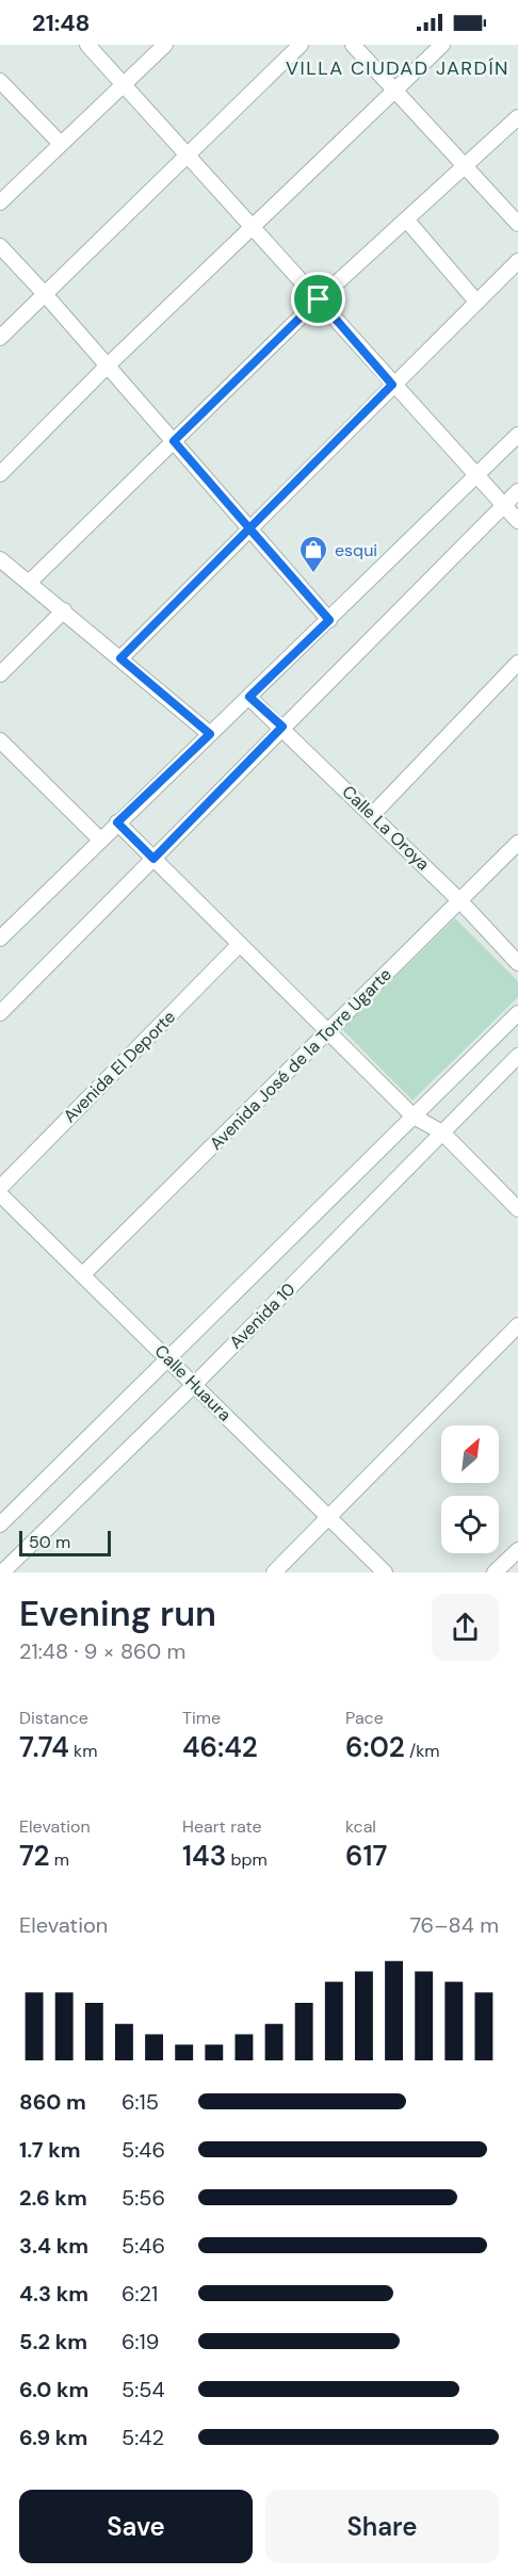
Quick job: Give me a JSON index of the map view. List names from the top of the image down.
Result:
{
  "streets": {
    "street": [
      "Calle La Oroya",
      "Avenida José de la Torre Ugarte",
      "Avenida El Deporte",
      "Avenida 10",
      "Calle Huaura"
    ]
  },
  "crossings": [
    ["Calle La Oroya", "Avenida José de la Torre Ugarte"],
    ["Avenida José de la Torre Ugarte", "Calle Huaura"],
    ["Avenida 10", "Calle Huaura"]
  ],
  "districts": ["VILLA CIUDAD JARDÍN"],
  "places": {
    "shop": ["esqui"]
  },
  "scale_bar": "50 m",
  "north": "top right",
  "page": {
    "status": "21:48",
    "scale": "50 m",
    "heading": ["Evening run", "21:48 · 9 × 860 m"],
    "stats": [
      ["Distance", "7.74 km"],
      ["Time", "46:42"],
      ["Pace", "6:02 /km"],
      ["Elevation", "72 m"],
      ["Heart rate", "143 bpm"],
      ["kcal", "617"]
    ],
    "chart": ["Elevation", "76–84 m"],
    "list": [
      {
        "name": "860 m",
        "note": "6:15"
      },
      {
        "name": "1.7 km",
        "note": "5:46"
      },
      {
        "name": "2.6 km",
        "note": "5:56"
      },
      {
        "name": "3.4 km",
        "note": "5:46"
      },
      {
        "name": "4.3 km",
        "note": "6:21"
      },
      {
        "name": "5.2 km",
        "note": "6:19"
      },
      {
        "name": "6.0 km",
        "note": "5:54"
      },
      {
        "name": "6.9 km",
        "note": "5:42"
      }
    ],
    "buttons": ["Save", "Share"]
  }
}
